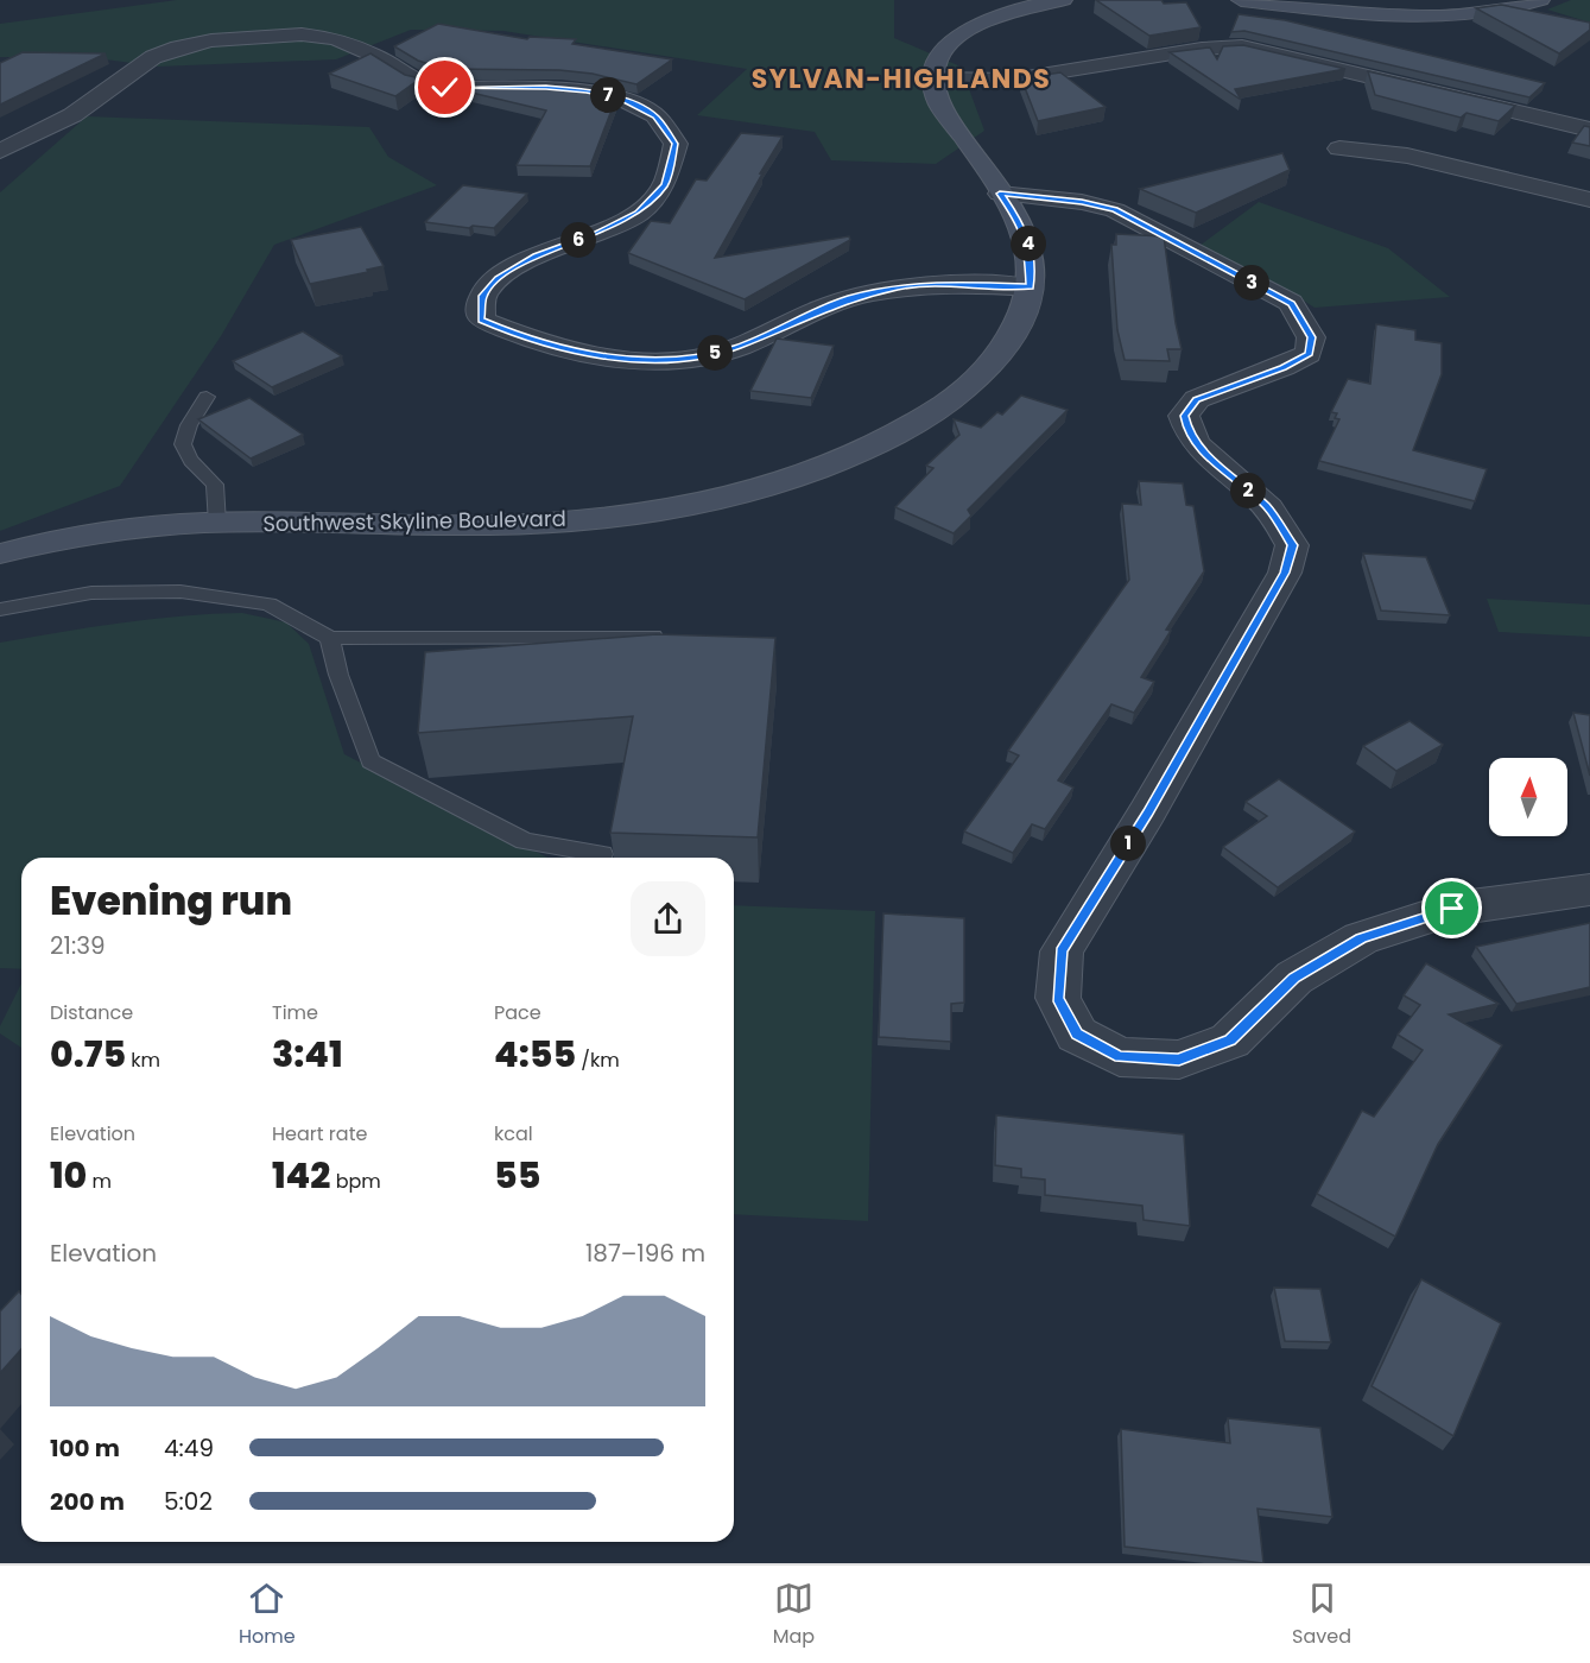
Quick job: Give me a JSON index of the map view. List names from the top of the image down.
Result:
{
  "streets": {
    "main road": ["Southwest Skyline Boulevard"]
  },
  "districts": ["SYLVAN-HIGHLANDS"],
  "north": "top",
  "page": {
    "pins": [
      "7",
      "6",
      "4",
      "3",
      "5",
      "2",
      "1"
    ],
    "heading": ["Evening run", "21:39"],
    "stats": [
      ["Distance", "0.75 km"],
      ["Time", "3:41"],
      ["Pace", "4:55 /km"],
      ["Elevation", "10 m"],
      ["Heart rate", "142 bpm"],
      ["kcal", "55"]
    ],
    "chart": ["Elevation", "187–196 m"],
    "list": [
      {
        "name": "100 m",
        "note": "4:49"
      },
      {
        "name": "200 m",
        "note": "5:02"
      }
    ],
    "tabs": ["Home", "Map", "Saved"]
  }
}
